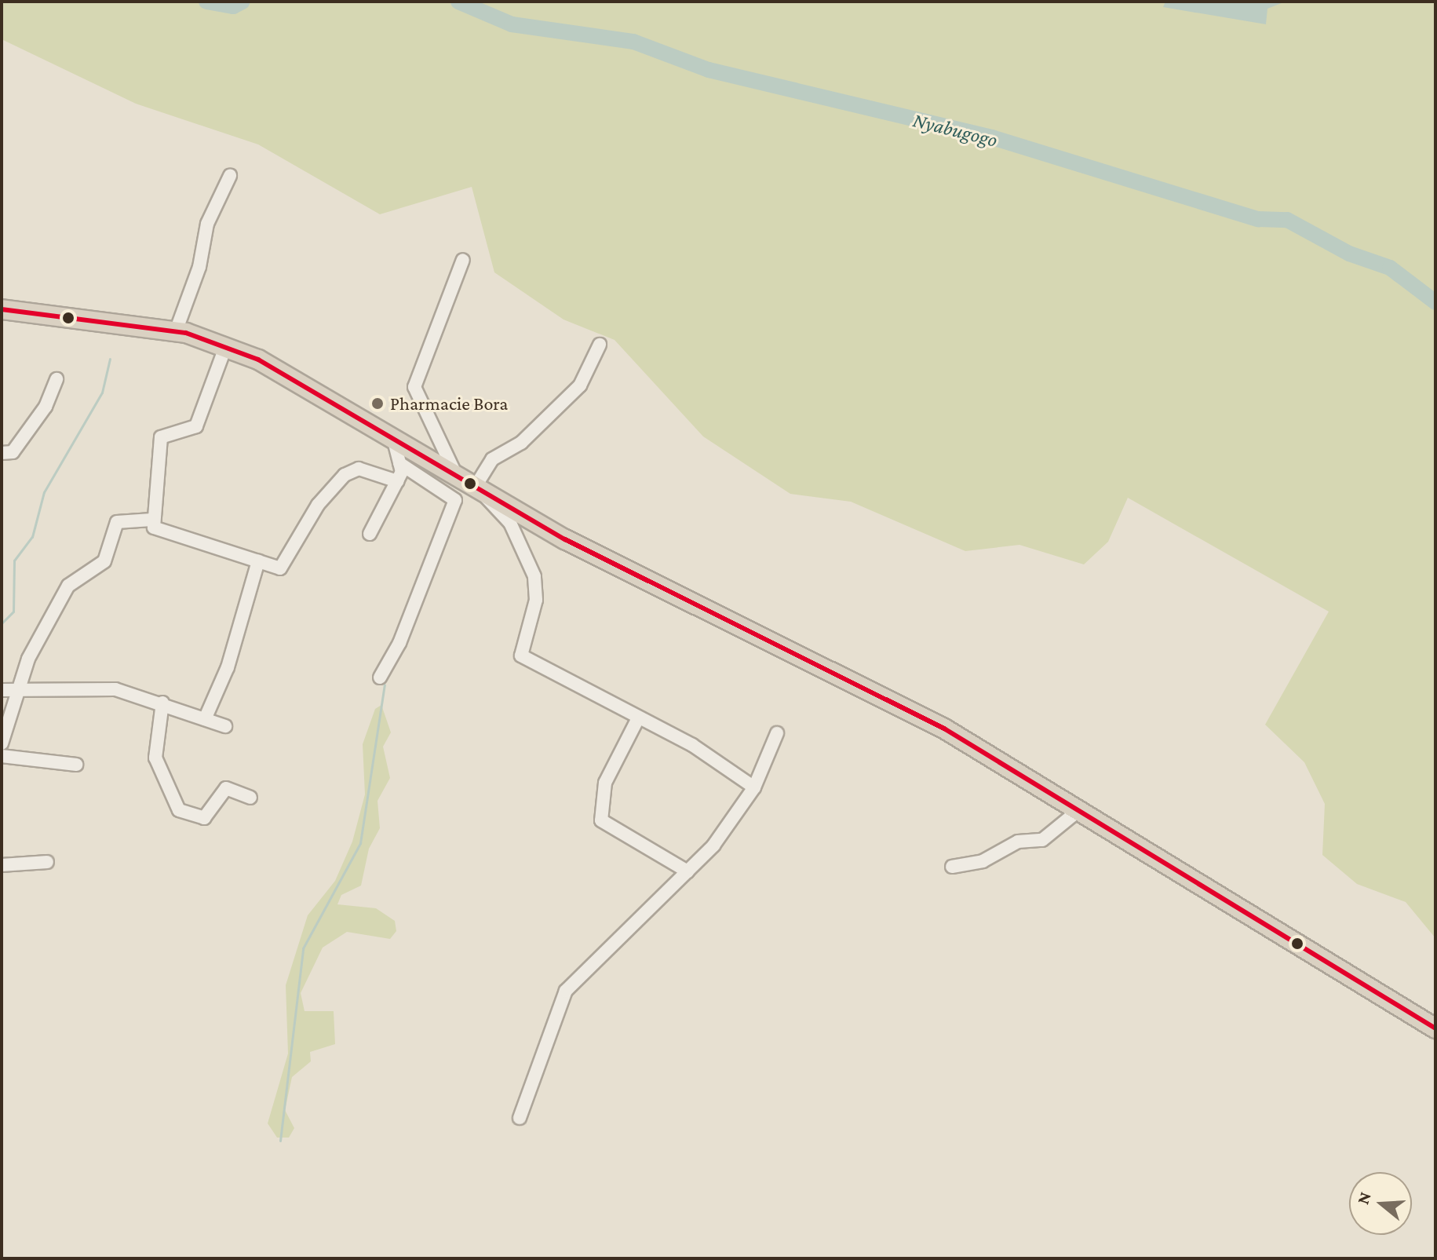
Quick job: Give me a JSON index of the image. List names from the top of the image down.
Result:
{
  "water": ["Nyabugogo"],
  "places": ["Pharmacie Bora"],
  "north": "left"
}
